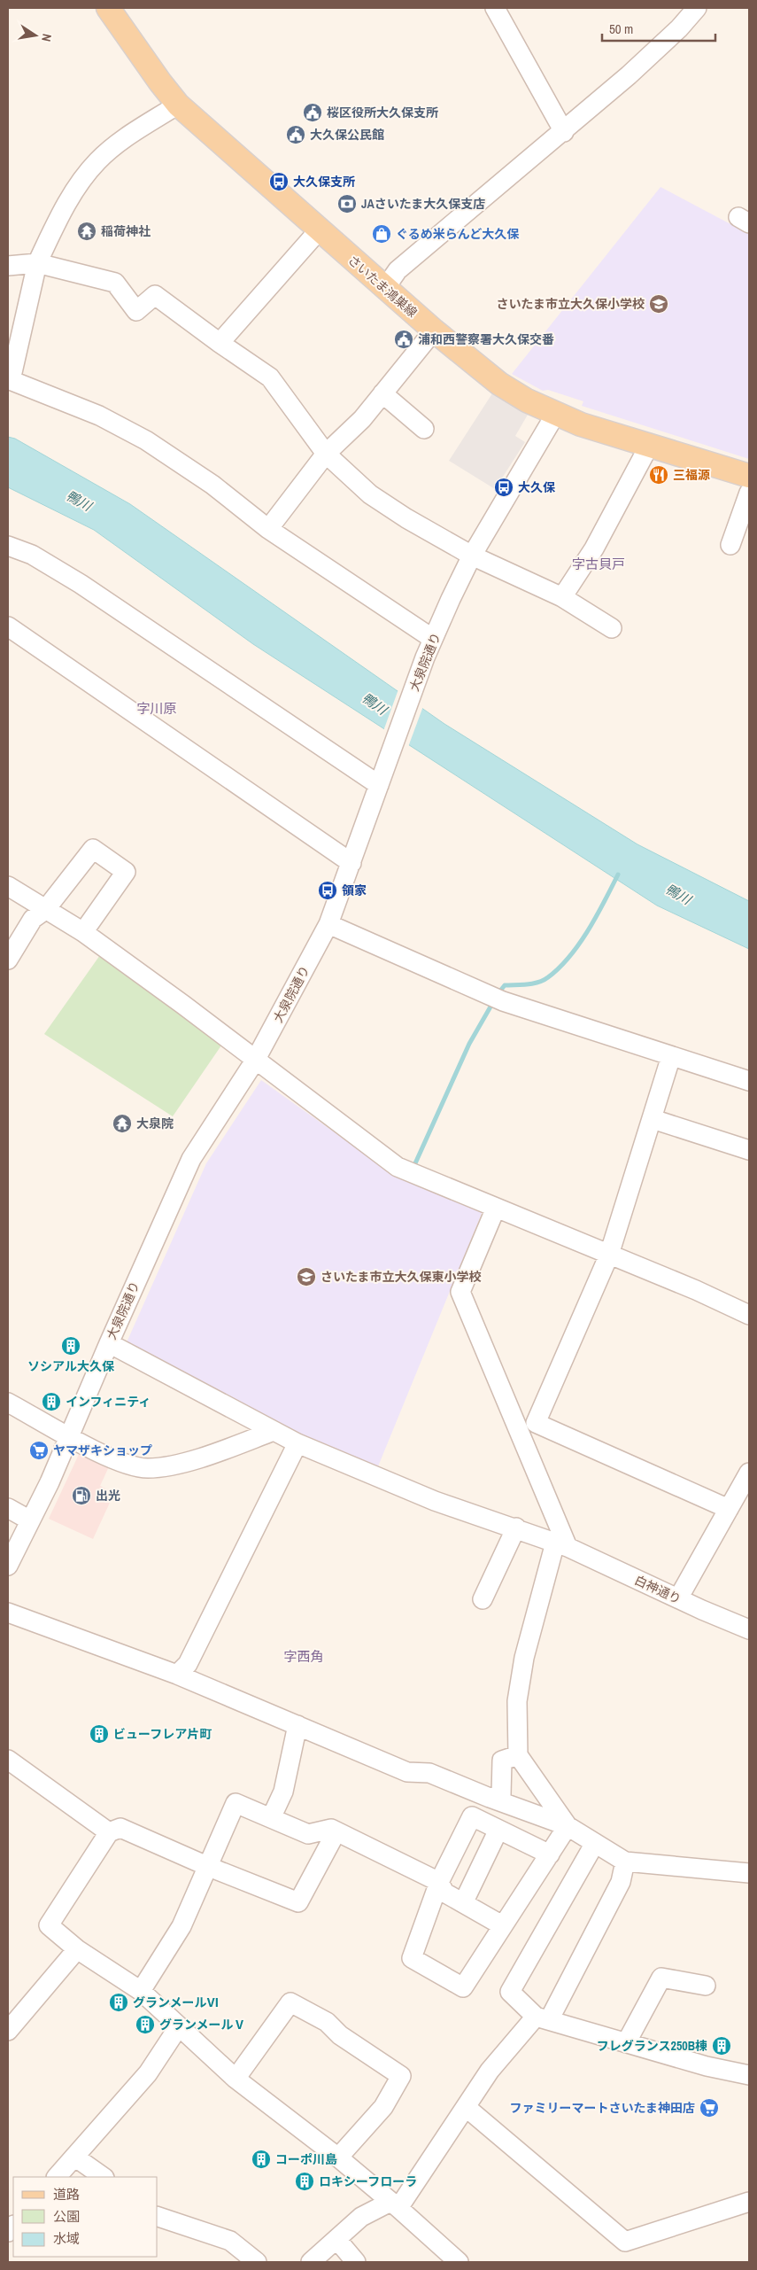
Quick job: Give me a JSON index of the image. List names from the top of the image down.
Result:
{
  "streets": {
    "main road": ["さいたま鴻巣線"],
    "street": ["大泉院通り", "白神通り"]
  },
  "crossings": [
    ["さいたま鴻巣線", "大泉院通り"],
    ["大泉院通り", "白神通り"]
  ],
  "districts": ["字古貝戸", "字川原", "字西角"],
  "water": ["鴨川"],
  "places": {
    "public building": ["桜区役所大久保支所", "大久保公民館", "浦和西警察署大久保交番"],
    "bus stop": ["大久保支所", "大久保", "領家"],
    "bank": ["JAさいたま大久保支店"],
    "temple": ["稲荷神社", "大泉院"],
    "shop": ["ぐるめ米らんど大久保"],
    "school or university": ["さいたま市立大久保小学校", "さいたま市立大久保東小学校"],
    "restaurant": ["三福源"],
    "building": [
      "ソシアル大久保",
      "インフィニティ",
      "ビューフレア片町",
      "グランメールⅥ",
      "グランメールⅤ",
      "フレグランス250B棟",
      "コーポ川島",
      "ロキシーフローラ"
    ],
    "supermarket": ["ヤマザキショップ", "ファミリーマートさいたま神田店"],
    "fuel station": ["出光"]
  },
  "legend": ["道路", "公園", "水域"],
  "scale_bar": "50 m",
  "north": "right"
}
